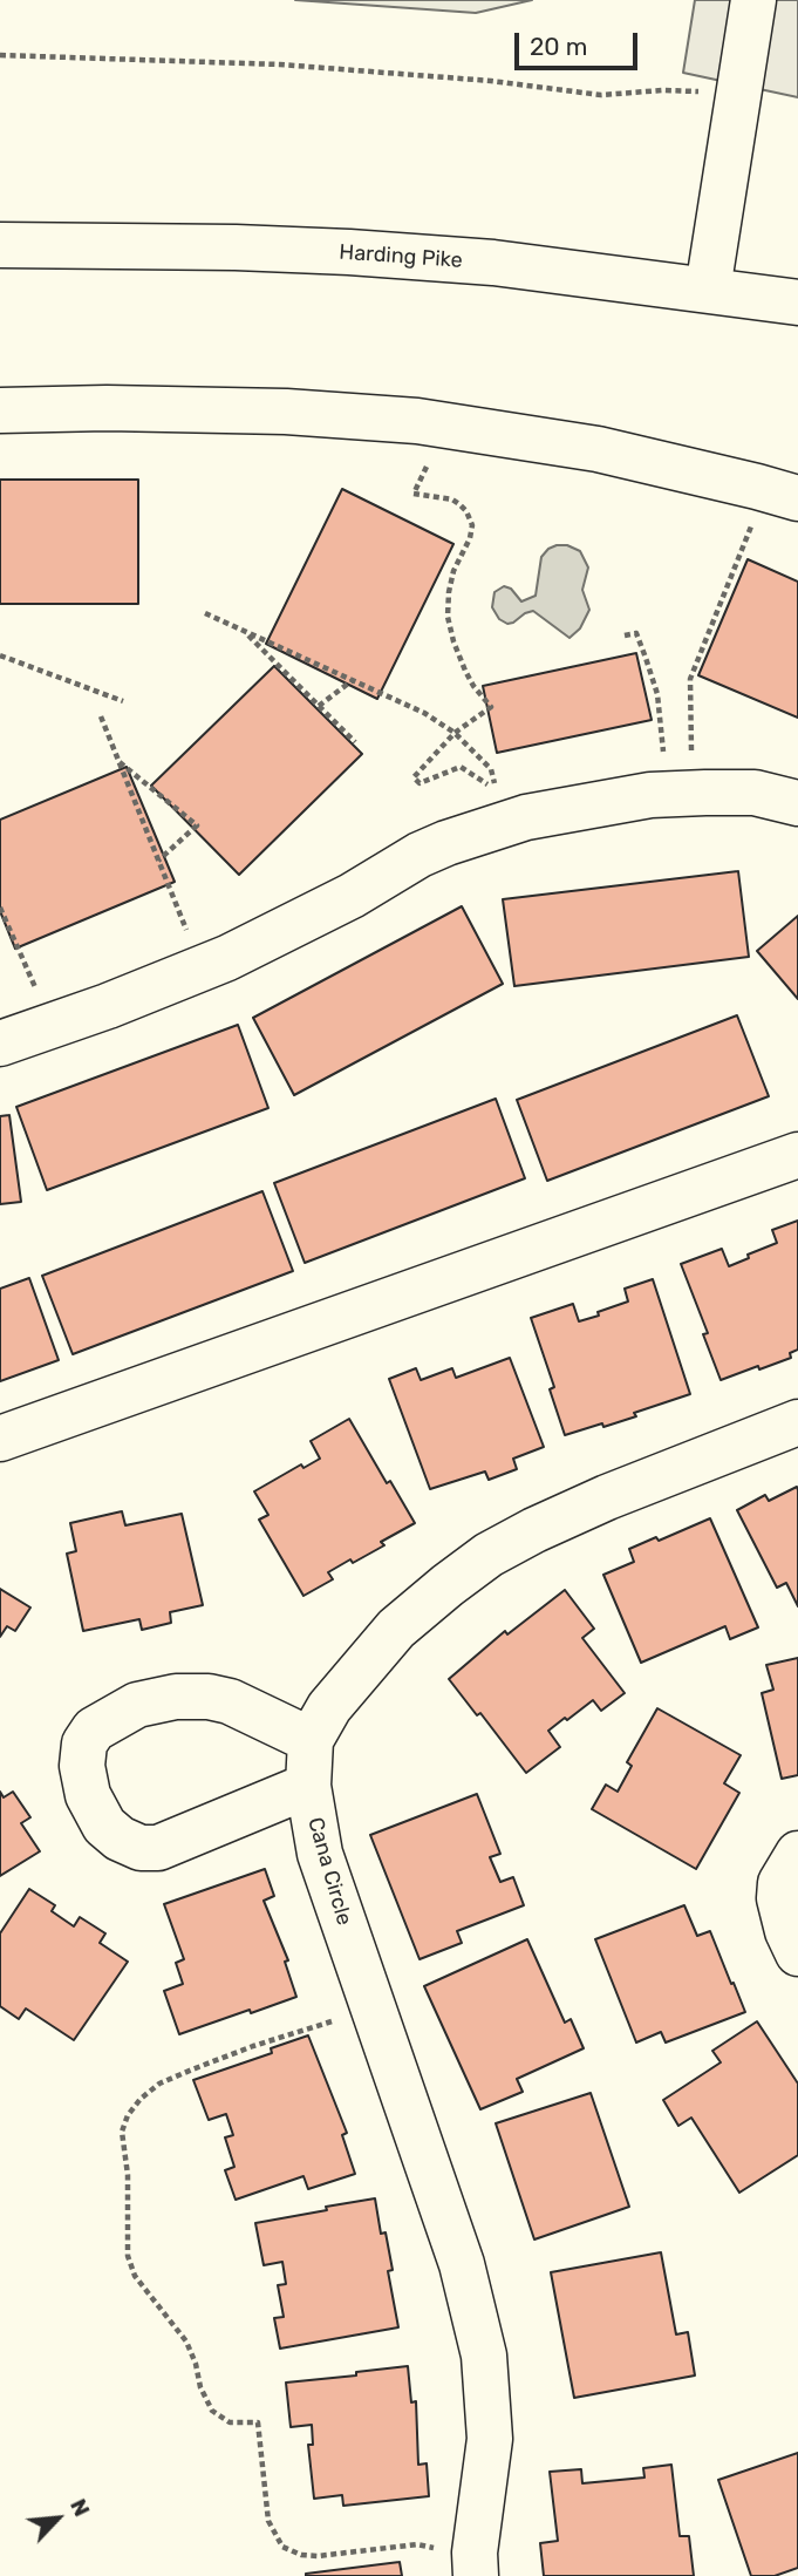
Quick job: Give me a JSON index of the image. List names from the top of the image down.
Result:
{
  "streets": {
    "street": ["Harding Pike", "Cana Circle"]
  },
  "scale_bar": "20 m",
  "north": "top right"
}
